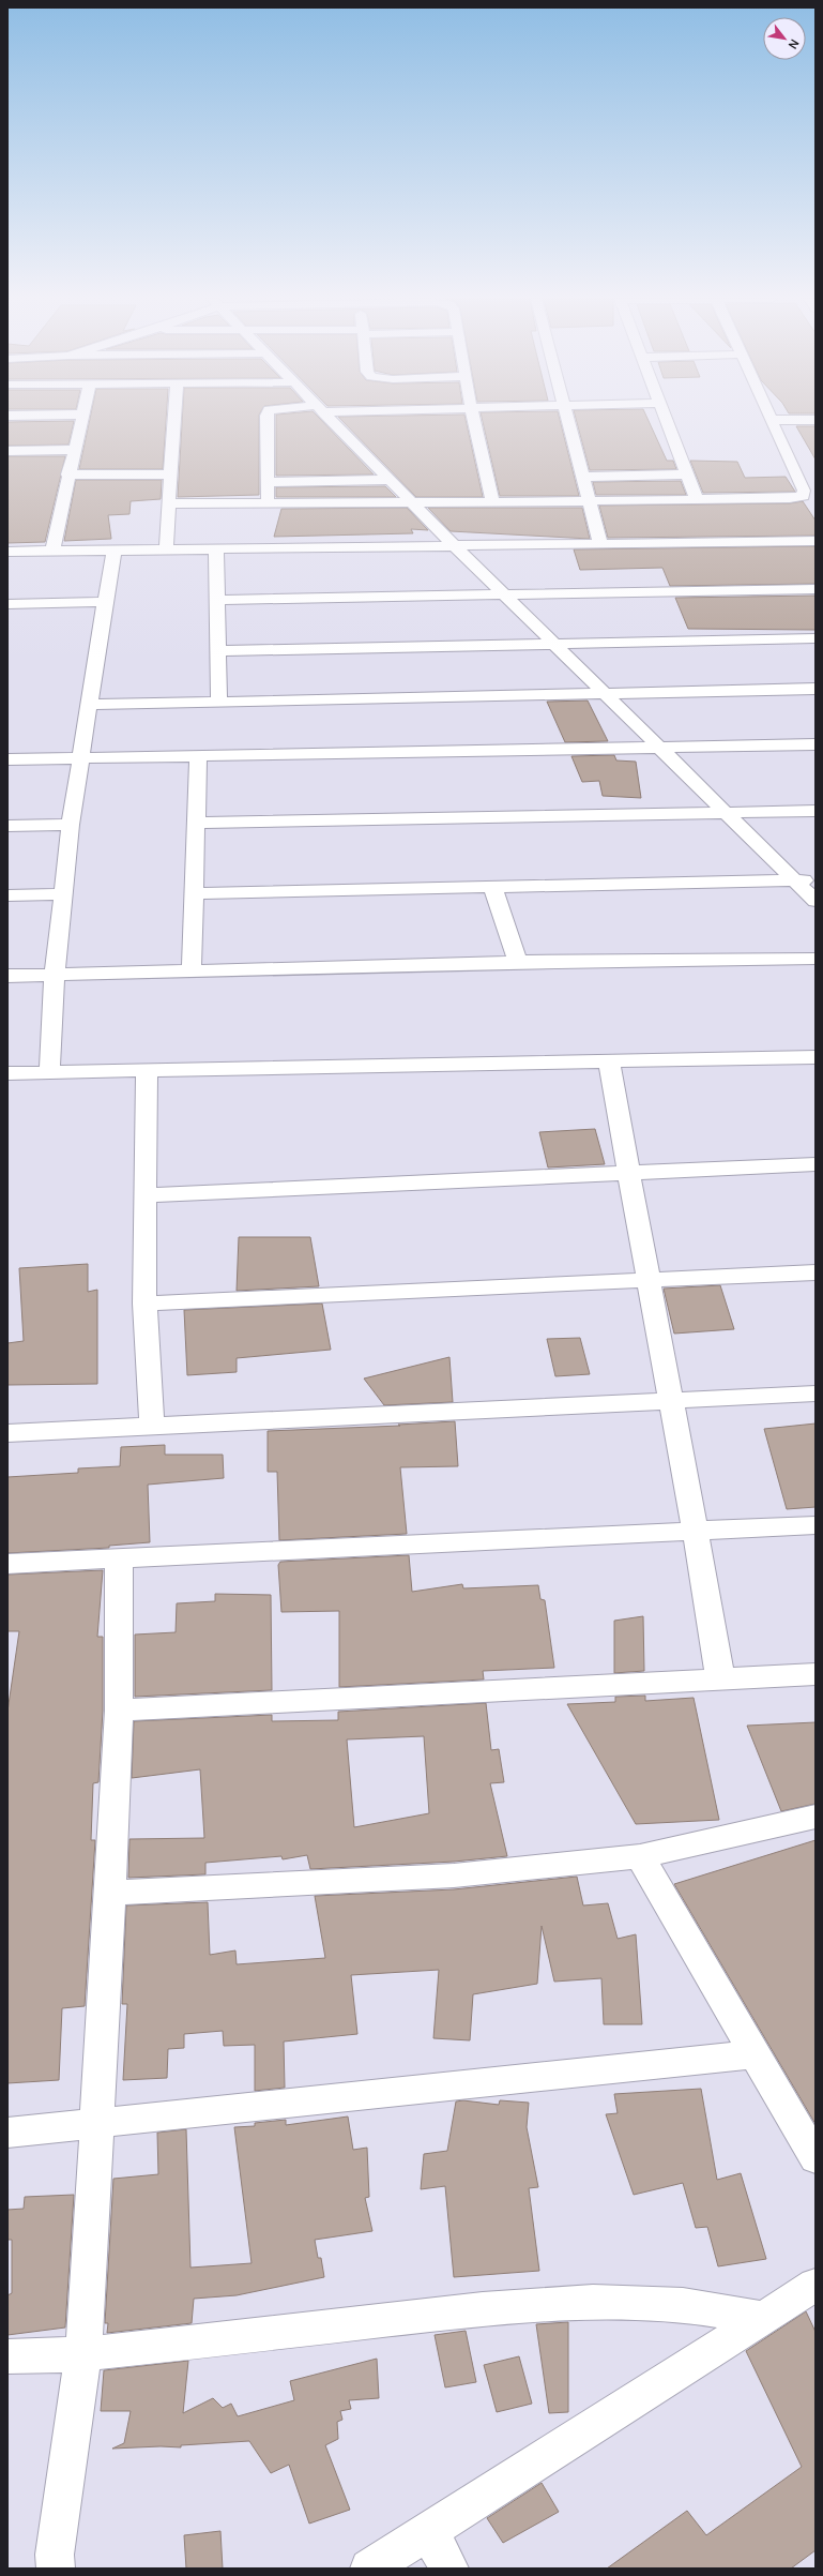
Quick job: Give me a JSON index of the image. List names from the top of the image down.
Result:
{
  "north": "bottom right"
}
